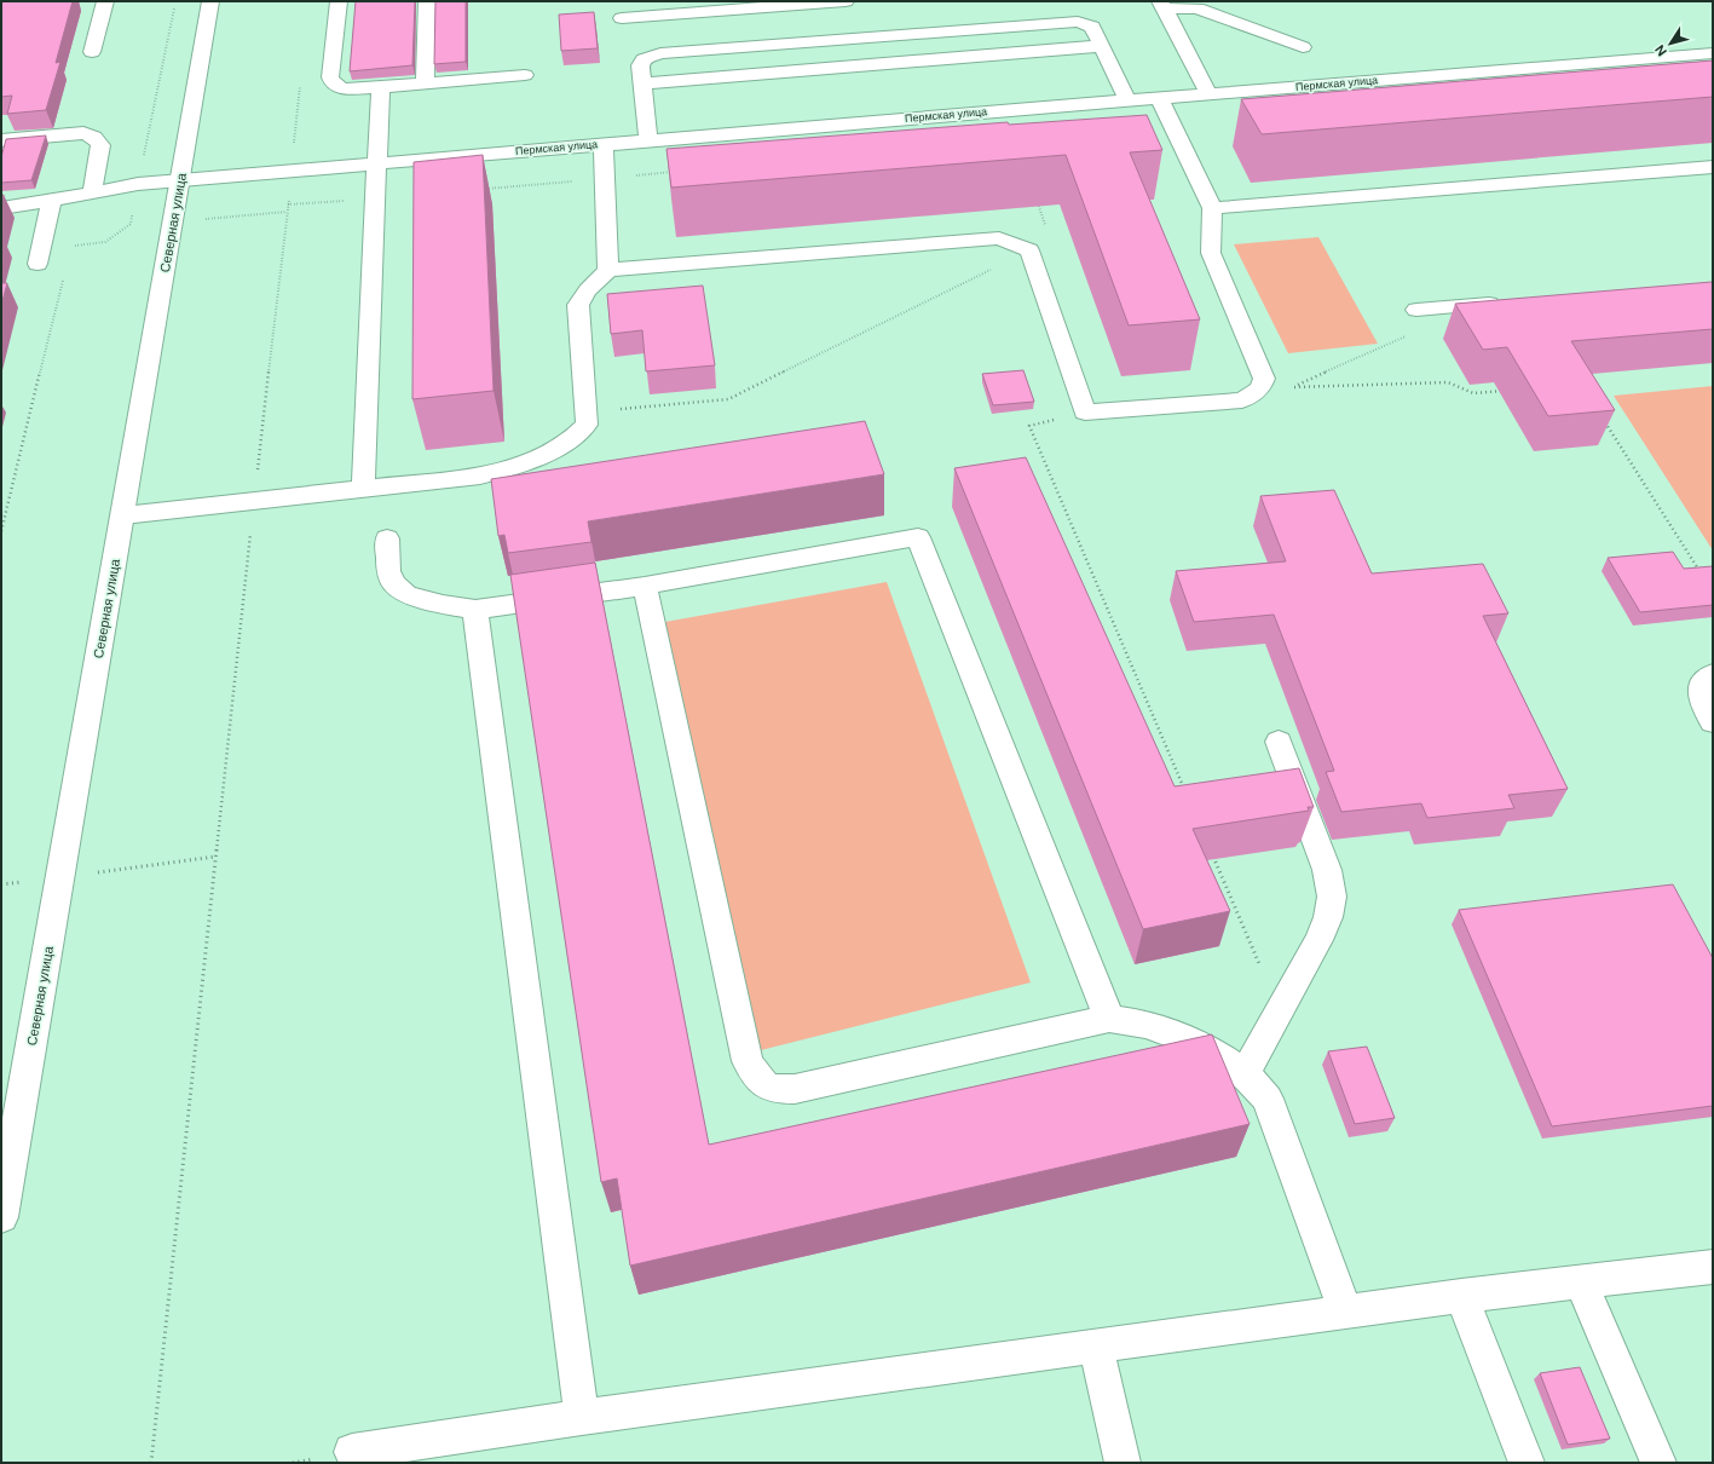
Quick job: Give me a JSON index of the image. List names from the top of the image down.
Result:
{
  "streets": {
    "street": ["Пермская улица", "Северная улица"]
  },
  "crossings": [
    ["Пермская улица", "Северная улица"]
  ],
  "north": "bottom left"
}
